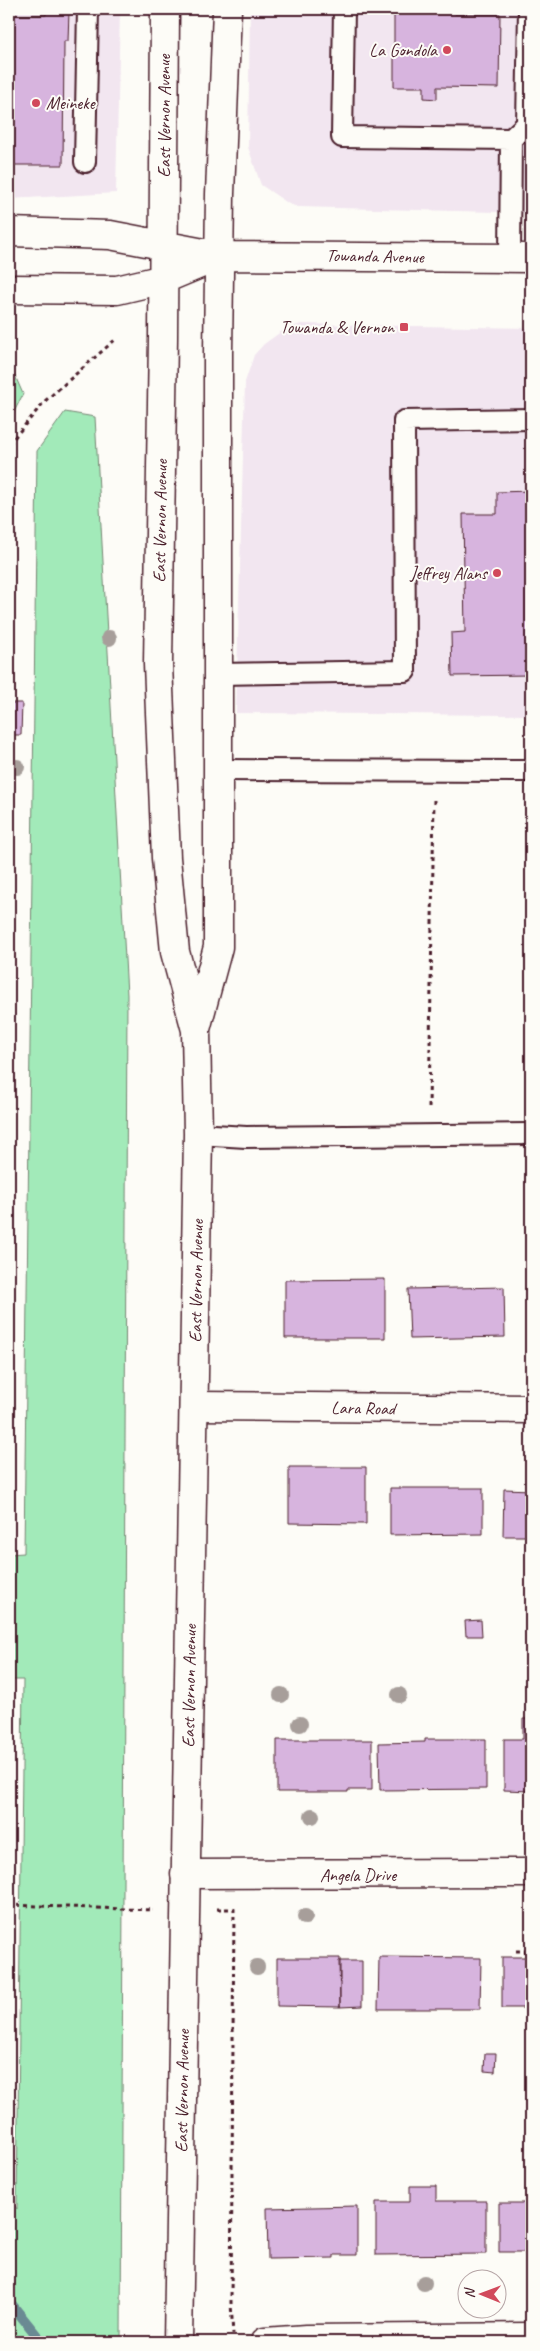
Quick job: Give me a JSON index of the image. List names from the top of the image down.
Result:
{
  "streets": {
    "main road": [
      "East Vernon Avenue",
      "Towanda Avenue",
      "Lara Road",
      "Angela Drive"
    ]
  },
  "crossings": [
    ["East Vernon Avenue", "Towanda Avenue"],
    ["East Vernon Avenue", "Lara Road"],
    ["East Vernon Avenue", "Angela Drive"]
  ],
  "places": {
    "other": ["La Gondola", "Meineke", "Jeffrey Alans"],
    "transit": ["Towanda & Vernon"]
  },
  "north": "left"
}
